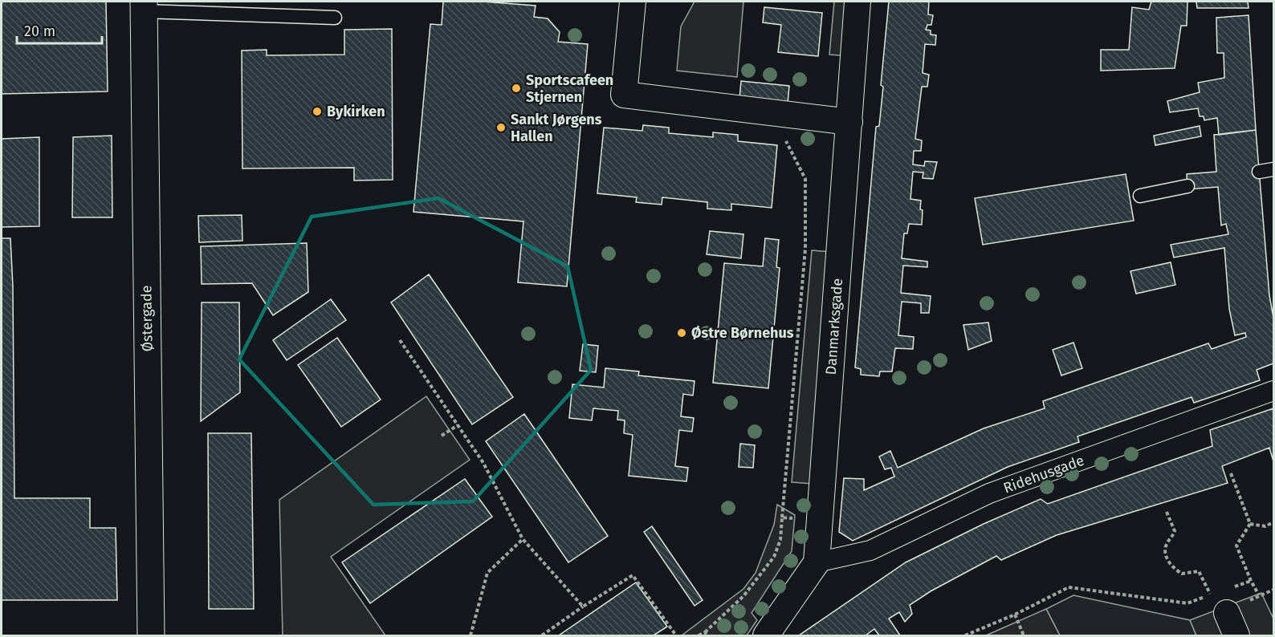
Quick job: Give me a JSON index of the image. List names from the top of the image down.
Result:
{
  "streets": {
    "street": ["Østergade", "Danmarksgade", "Ridehusgade"]
  },
  "crossings": [
    ["Danmarksgade", "Ridehusgade"]
  ],
  "places": [
    "Sportscafeen Stjernen",
    "Bykirken",
    "Sankt Jørgens Hallen",
    "Østre Børnehus"
  ],
  "scale_bar": "20 m"
}
